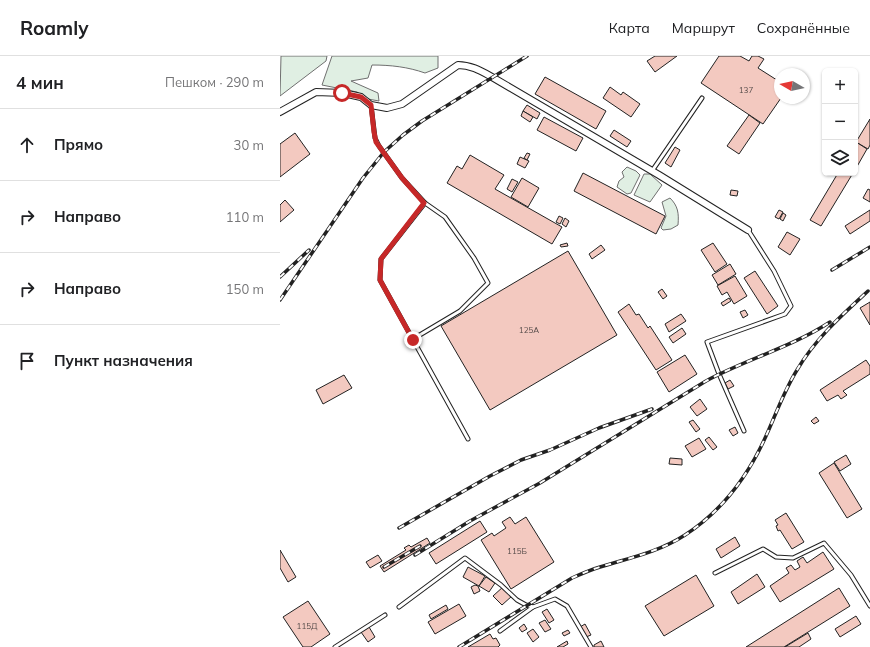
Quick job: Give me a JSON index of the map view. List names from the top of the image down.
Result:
{
  "house_numbers": [
    "137",
    "125А",
    "115Б",
    "115Д"
  ],
  "north": "left",
  "page": {
    "header": "Roamly",
    "nav": ["Карта", "Маршрут", "Сохранённые"],
    "heading": ["4 мин", "Пешком · 290 m"],
    "map_buttons": ["+", "−"],
    "list": [
      ["Прямо", "30 m"],
      ["Направо", "110 m"],
      ["Направо", "150 m"],
      "Пункт назначения"
    ]
  }
}
